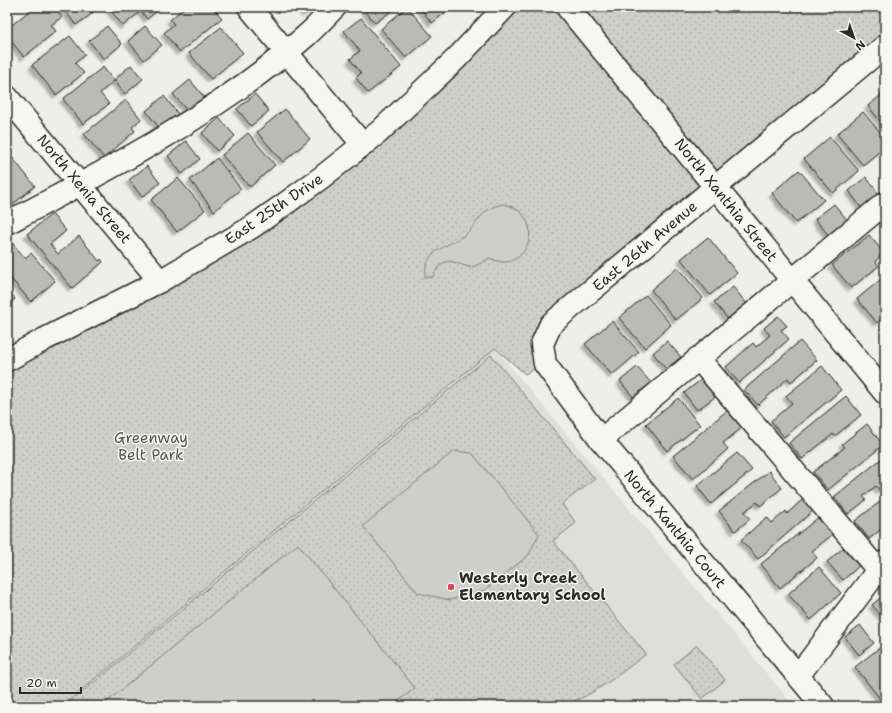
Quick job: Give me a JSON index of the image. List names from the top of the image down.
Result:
{
  "streets": {
    "street": [
      "North Xenia Street",
      "North Xanthia Street",
      "East 25th Drive",
      "East 26th Avenue",
      "North Xanthia Court"
    ]
  },
  "crossings": [
    ["North Xenia Street", "East 25th Drive"],
    ["North Xanthia Street", "East 26th Avenue"],
    ["East 26th Avenue", "North Xanthia Court"]
  ],
  "parks": ["Greenway Belt Park"],
  "places": ["Westerly Creek Elementary School"],
  "scale_bar": "20 m",
  "north": "bottom right"
}
